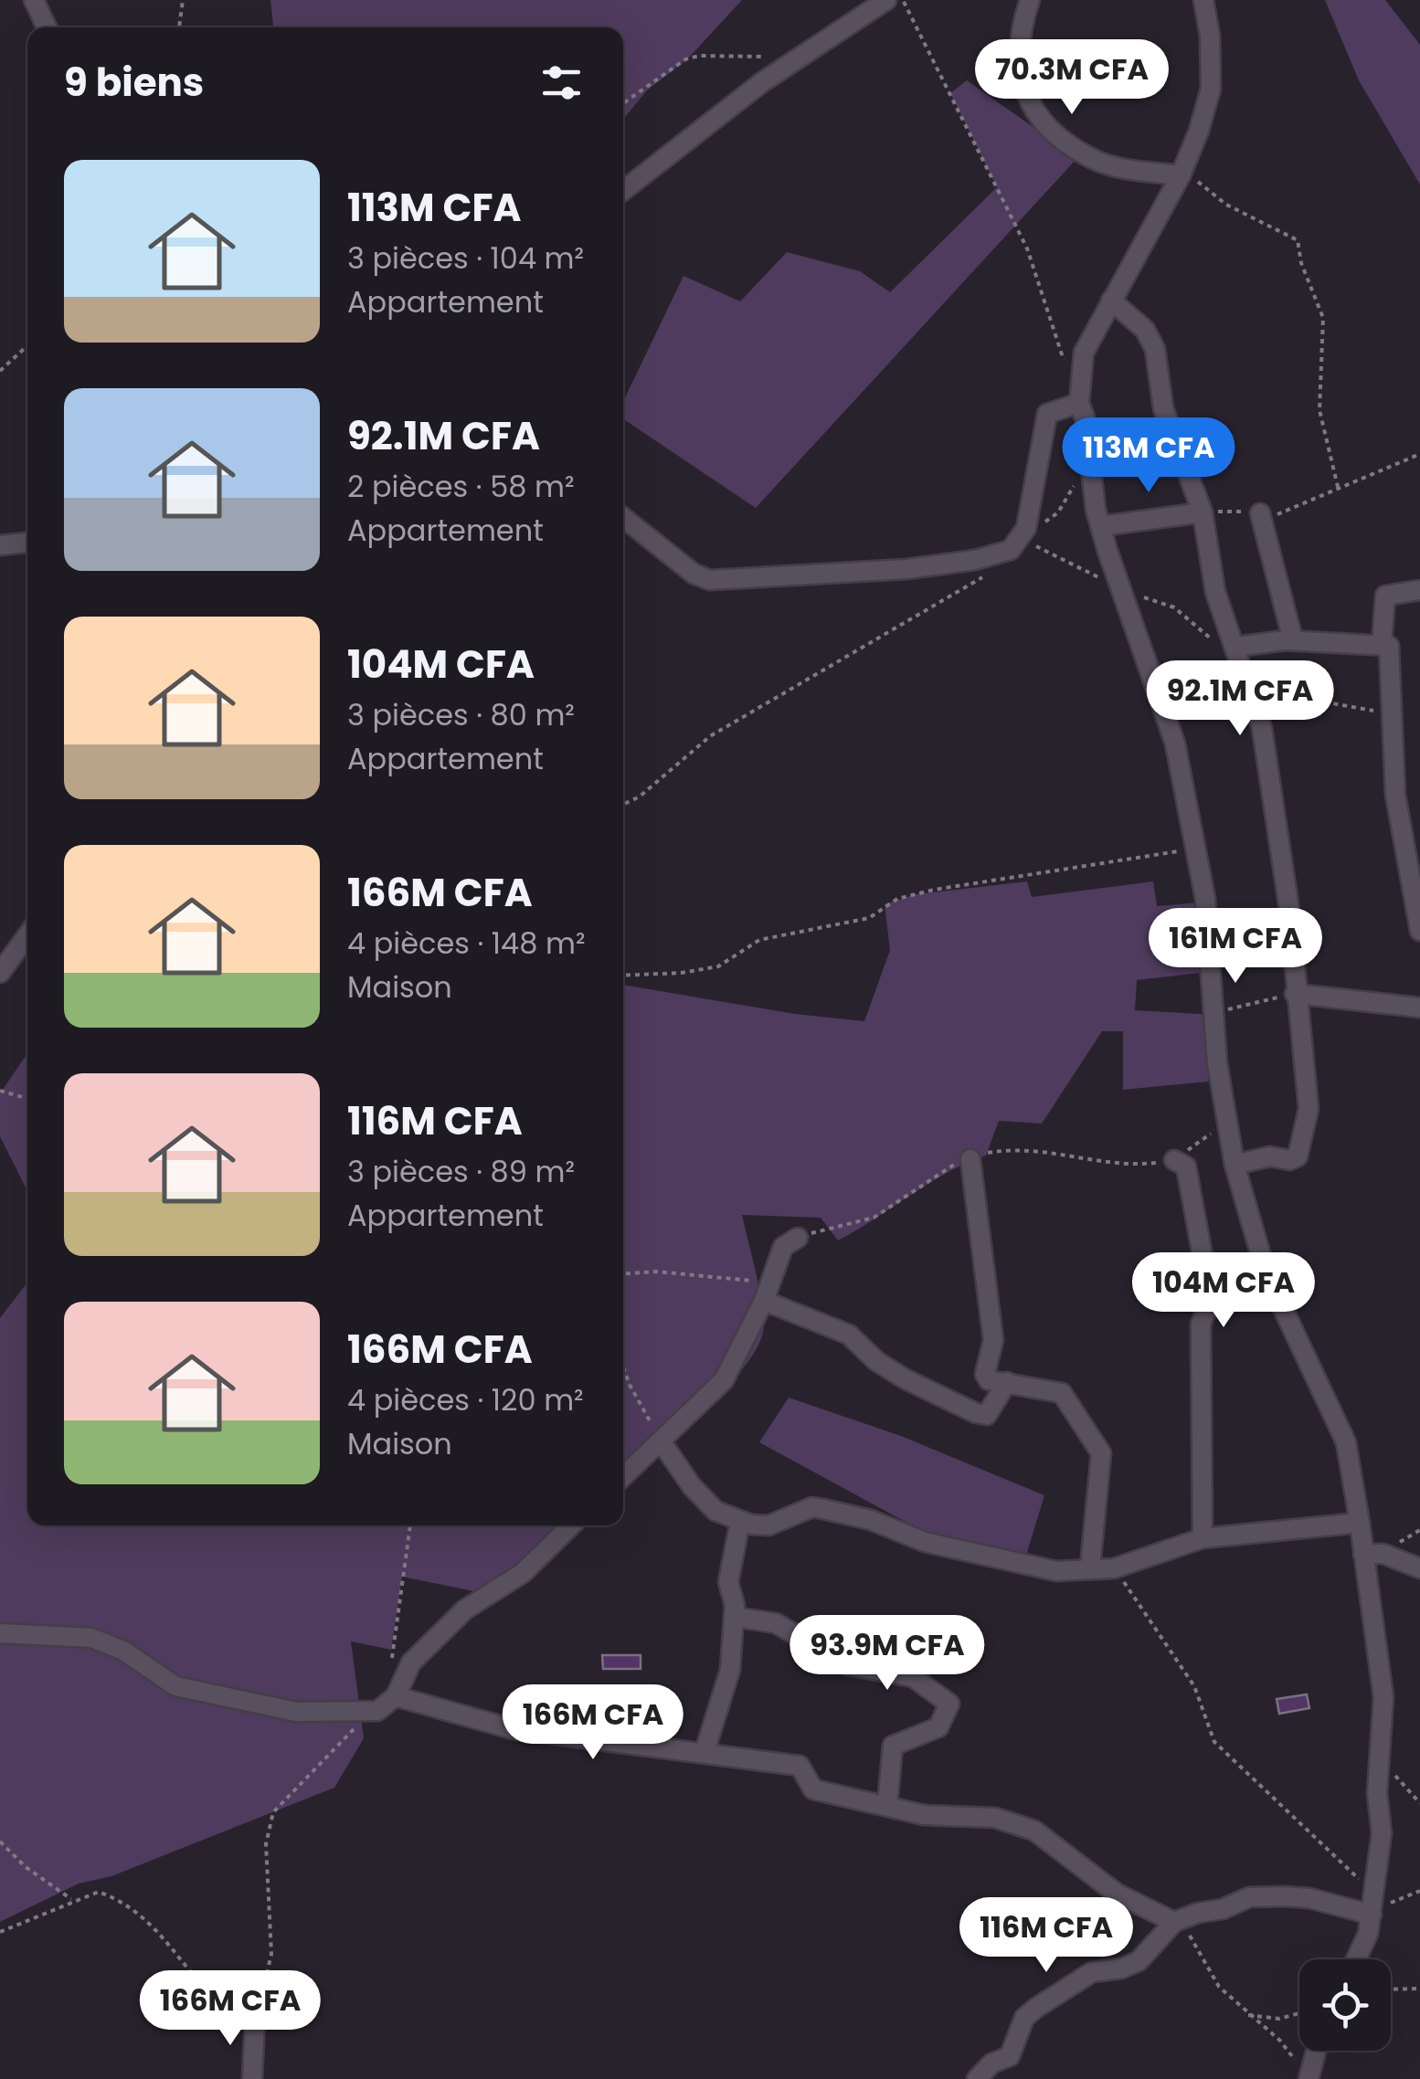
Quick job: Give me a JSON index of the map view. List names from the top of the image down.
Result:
{
  "page": {
    "heading": "9 biens",
    "price": [
      "70.3M CFA",
      "113M CFA",
      "92.1M CFA",
      "161M CFA",
      "104M CFA",
      "93.9M CFA",
      "166M CFA",
      "116M CFA",
      "166M CFA"
    ],
    "list": [
      {
        "name": "113M CFA",
        "note": "3 pièces · 104 m² · Appartement"
      },
      {
        "name": "92.1M CFA",
        "note": "2 pièces · 58 m² · Appartement"
      },
      {
        "name": "104M CFA",
        "note": "3 pièces · 80 m² · Appartement"
      },
      {
        "name": "166M CFA",
        "note": "4 pièces · 148 m² · Maison"
      },
      {
        "name": "116M CFA",
        "note": "3 pièces · 89 m² · Appartement"
      },
      {
        "name": "166M CFA",
        "note": "4 pièces · 120 m² · Maison"
      }
    ]
  }
}
